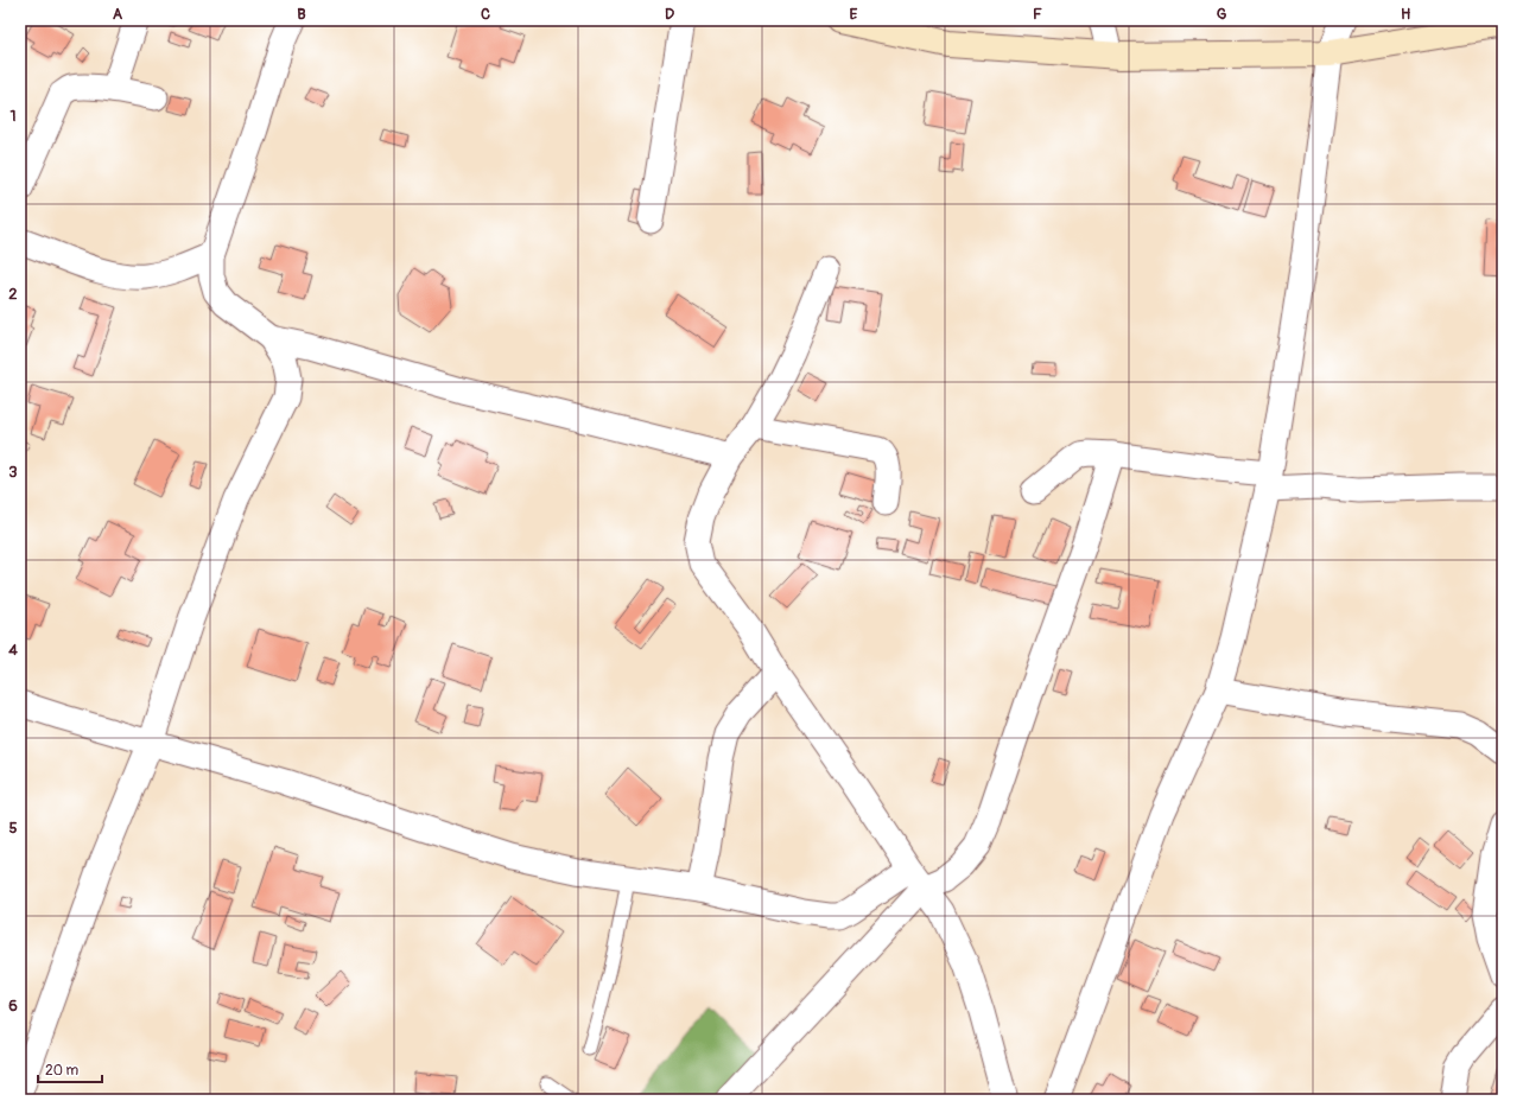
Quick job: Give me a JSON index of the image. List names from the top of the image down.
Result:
{
  "scale_bar": "20 m",
  "grid": {
    "columns": [
      "A",
      "B",
      "C",
      "D",
      "E",
      "F",
      "G",
      "H"
    ],
    "rows": [
      "1",
      "2",
      "3",
      "4",
      "5",
      "6"
    ]
  }
}
